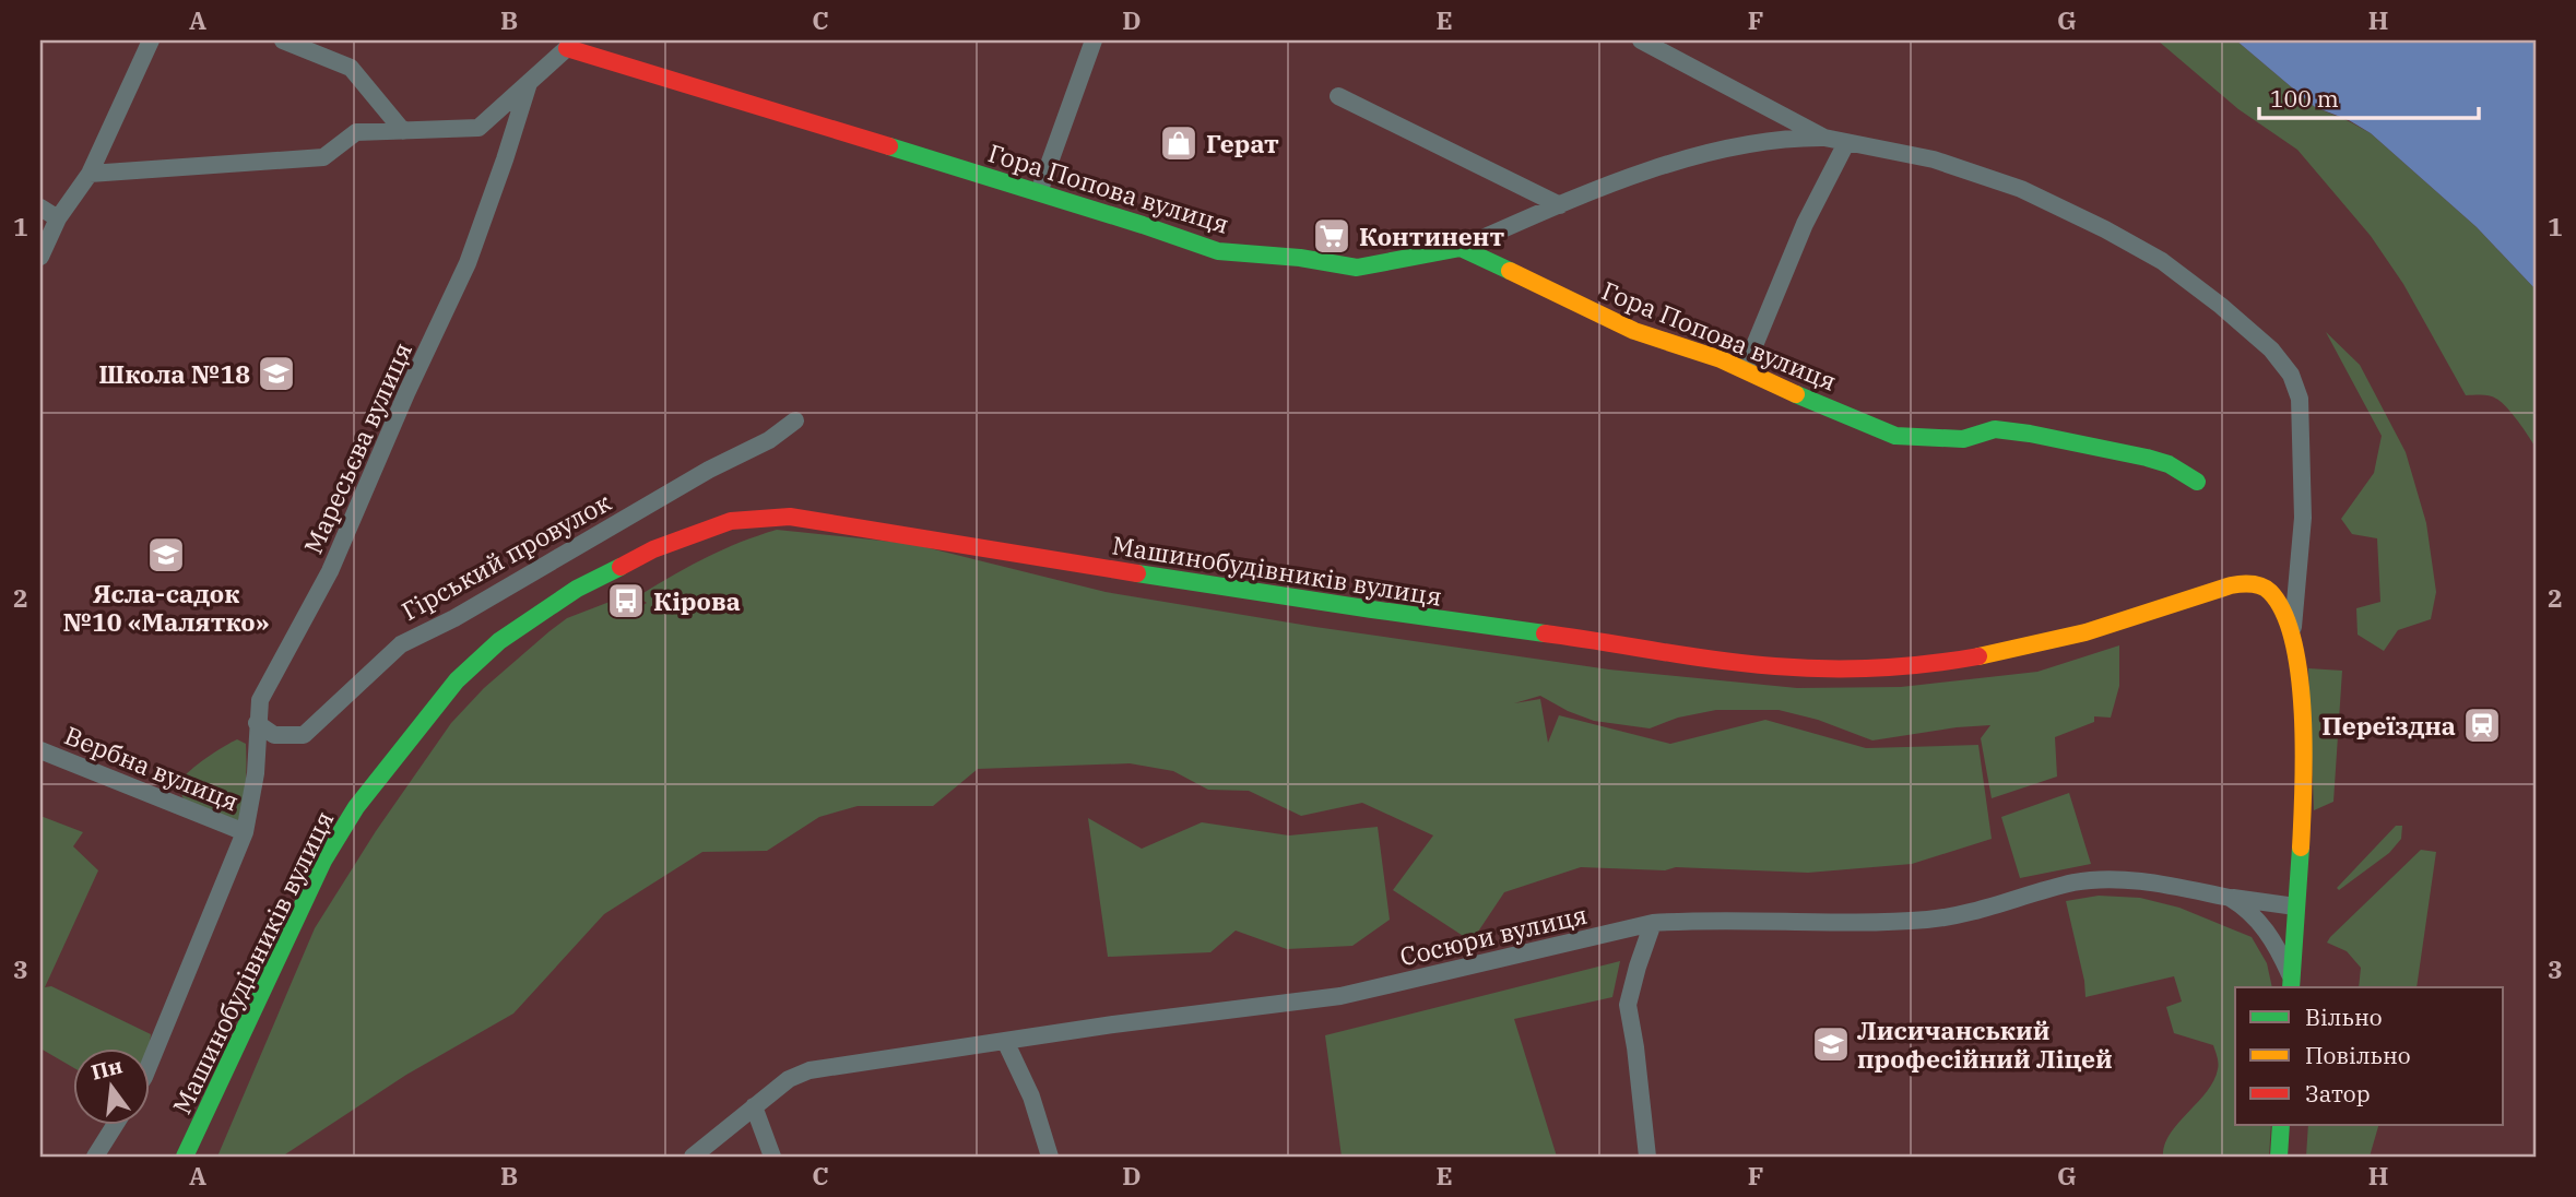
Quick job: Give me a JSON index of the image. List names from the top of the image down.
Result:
{
  "streets": {
    "main road": ["Гора Попова вулиця", "Машинобудівників вулиця"],
    "street": [
      "Маресьєва вулиця",
      "Гірський провулок",
      "Вербна вулиця",
      "Сосюри вулиця"
    ]
  },
  "crossings": [
    ["Маресьєва вулиця", "Гірський провулок"],
    ["Маресьєва вулиця", "Вербна вулиця"],
    ["Машинобудівників вулиця", "Сосюри вулиця"]
  ],
  "places": {
    "shop": ["Герат"],
    "supermarket": ["Континент"],
    "school or university": ["Школа №18", "Ясла-садок №10 «Малятко»", "Лисичанський професійний Ліцей"],
    "bus stop": ["Кірова"],
    "station": ["Переїздна"]
  },
  "legend": ["Вільно", "Повільно", "Затор"],
  "scale_bar": "100 m",
  "north": "top",
  "grid": {
    "columns": [
      "A",
      "B",
      "C",
      "D",
      "E",
      "F",
      "G",
      "H"
    ],
    "rows": ["1", "2", "3"]
  }
}
